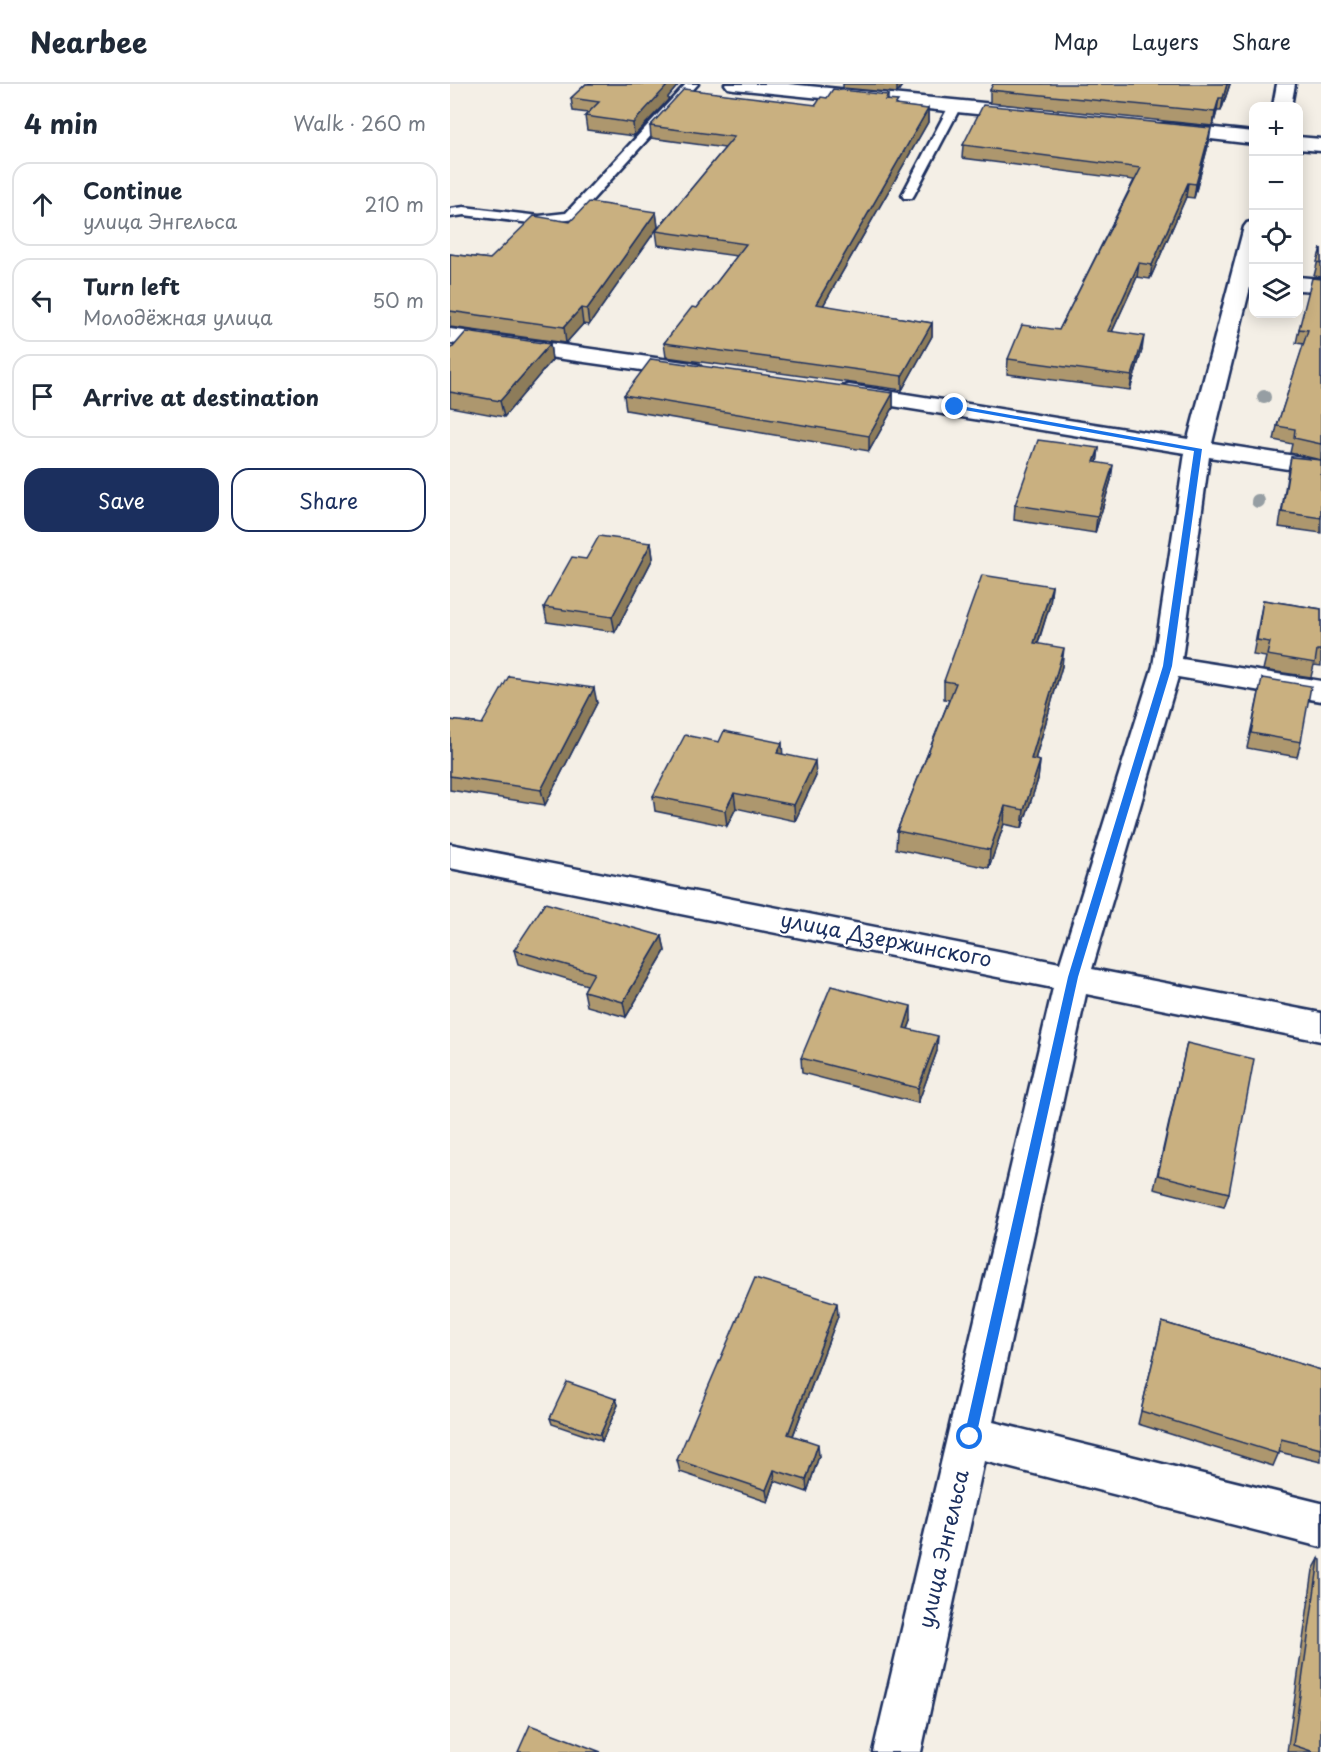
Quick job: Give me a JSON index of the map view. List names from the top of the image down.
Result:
{
  "streets": {
    "street": ["улица Дзержинского", "улица Энгельса"]
  },
  "crossings": [
    ["улица Дзержинского", "улица Энгельса"]
  ],
  "page": {
    "header": "Nearbee",
    "nav": ["Map", "Layers", "Share"],
    "heading": ["4 min", "Walk · 260 m"],
    "map_buttons": ["+", "−"],
    "list": [
      ["Continue", "улица Энгельса", "210 m"],
      ["Turn left", "Молодёжная улица", "50 m"],
      "Arrive at destination"
    ],
    "buttons": ["Save", "Share"]
  }
}
